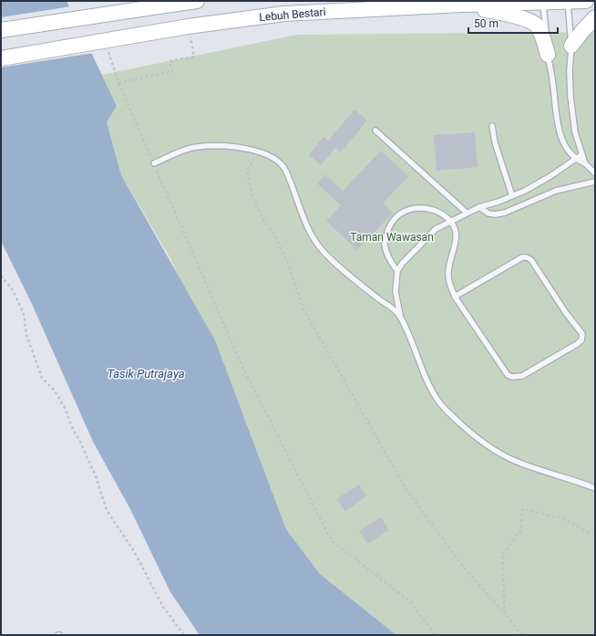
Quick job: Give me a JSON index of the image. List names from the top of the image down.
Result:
{
  "streets": {
    "main road": ["Lebuh Bestari"]
  },
  "water": ["Tasik Putrajaya"],
  "parks": ["Taman Wawasan"],
  "scale_bar": "50 m"
}
